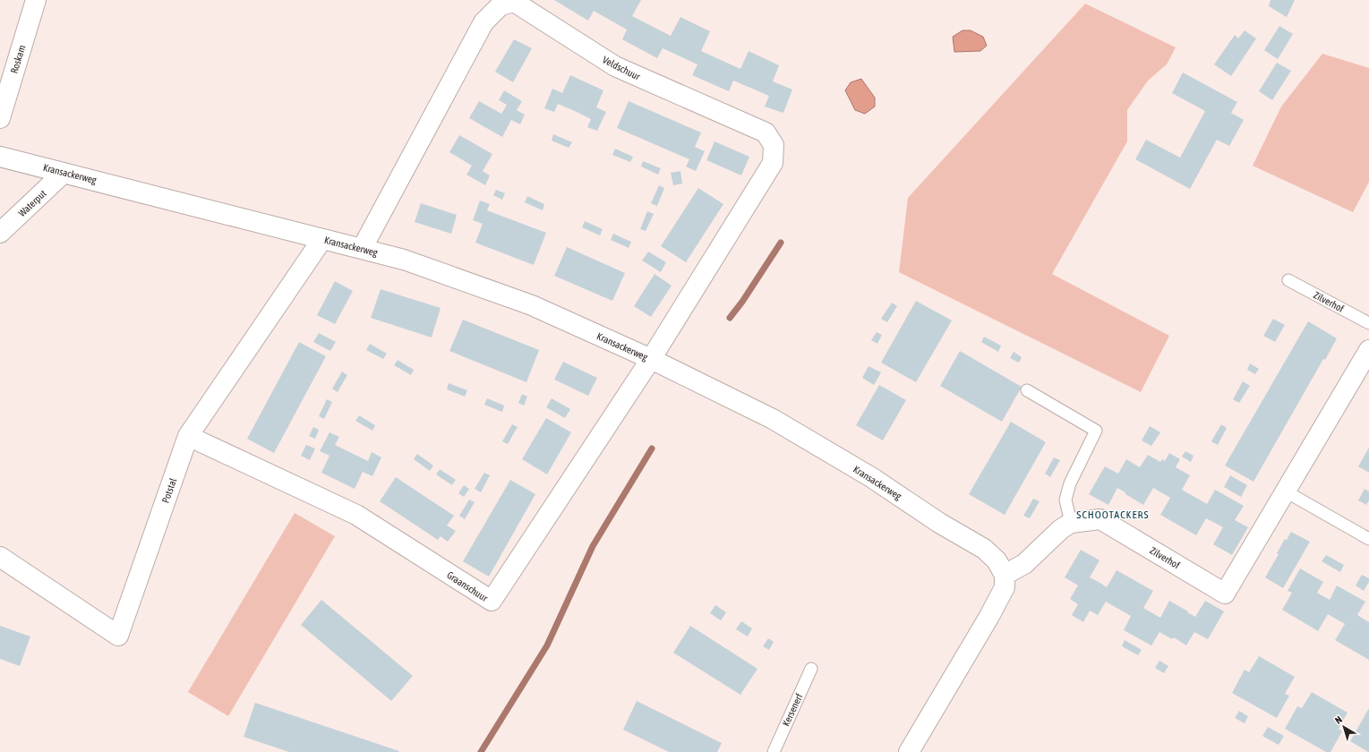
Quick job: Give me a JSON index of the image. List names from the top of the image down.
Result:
{
  "streets": {
    "street": [
      "Roskam",
      "Veldschuur",
      "Kransackerweg",
      "Waterput",
      "Zilverhof",
      "Potstal",
      "Graanschuur"
    ],
    "lane": ["Kersenerf"]
  },
  "crossings": [
    ["Veldschuur", "Kransackerweg"],
    ["Veldschuur", "Graanschuur"],
    ["Kransackerweg", "Waterput"],
    ["Kransackerweg", "Zilverhof"],
    ["Kransackerweg", "Potstal"],
    ["Kransackerweg", "Graanschuur"],
    ["Potstal", "Graanschuur"]
  ],
  "districts": ["SCHOOTACKERS"],
  "north": "top left"
}
